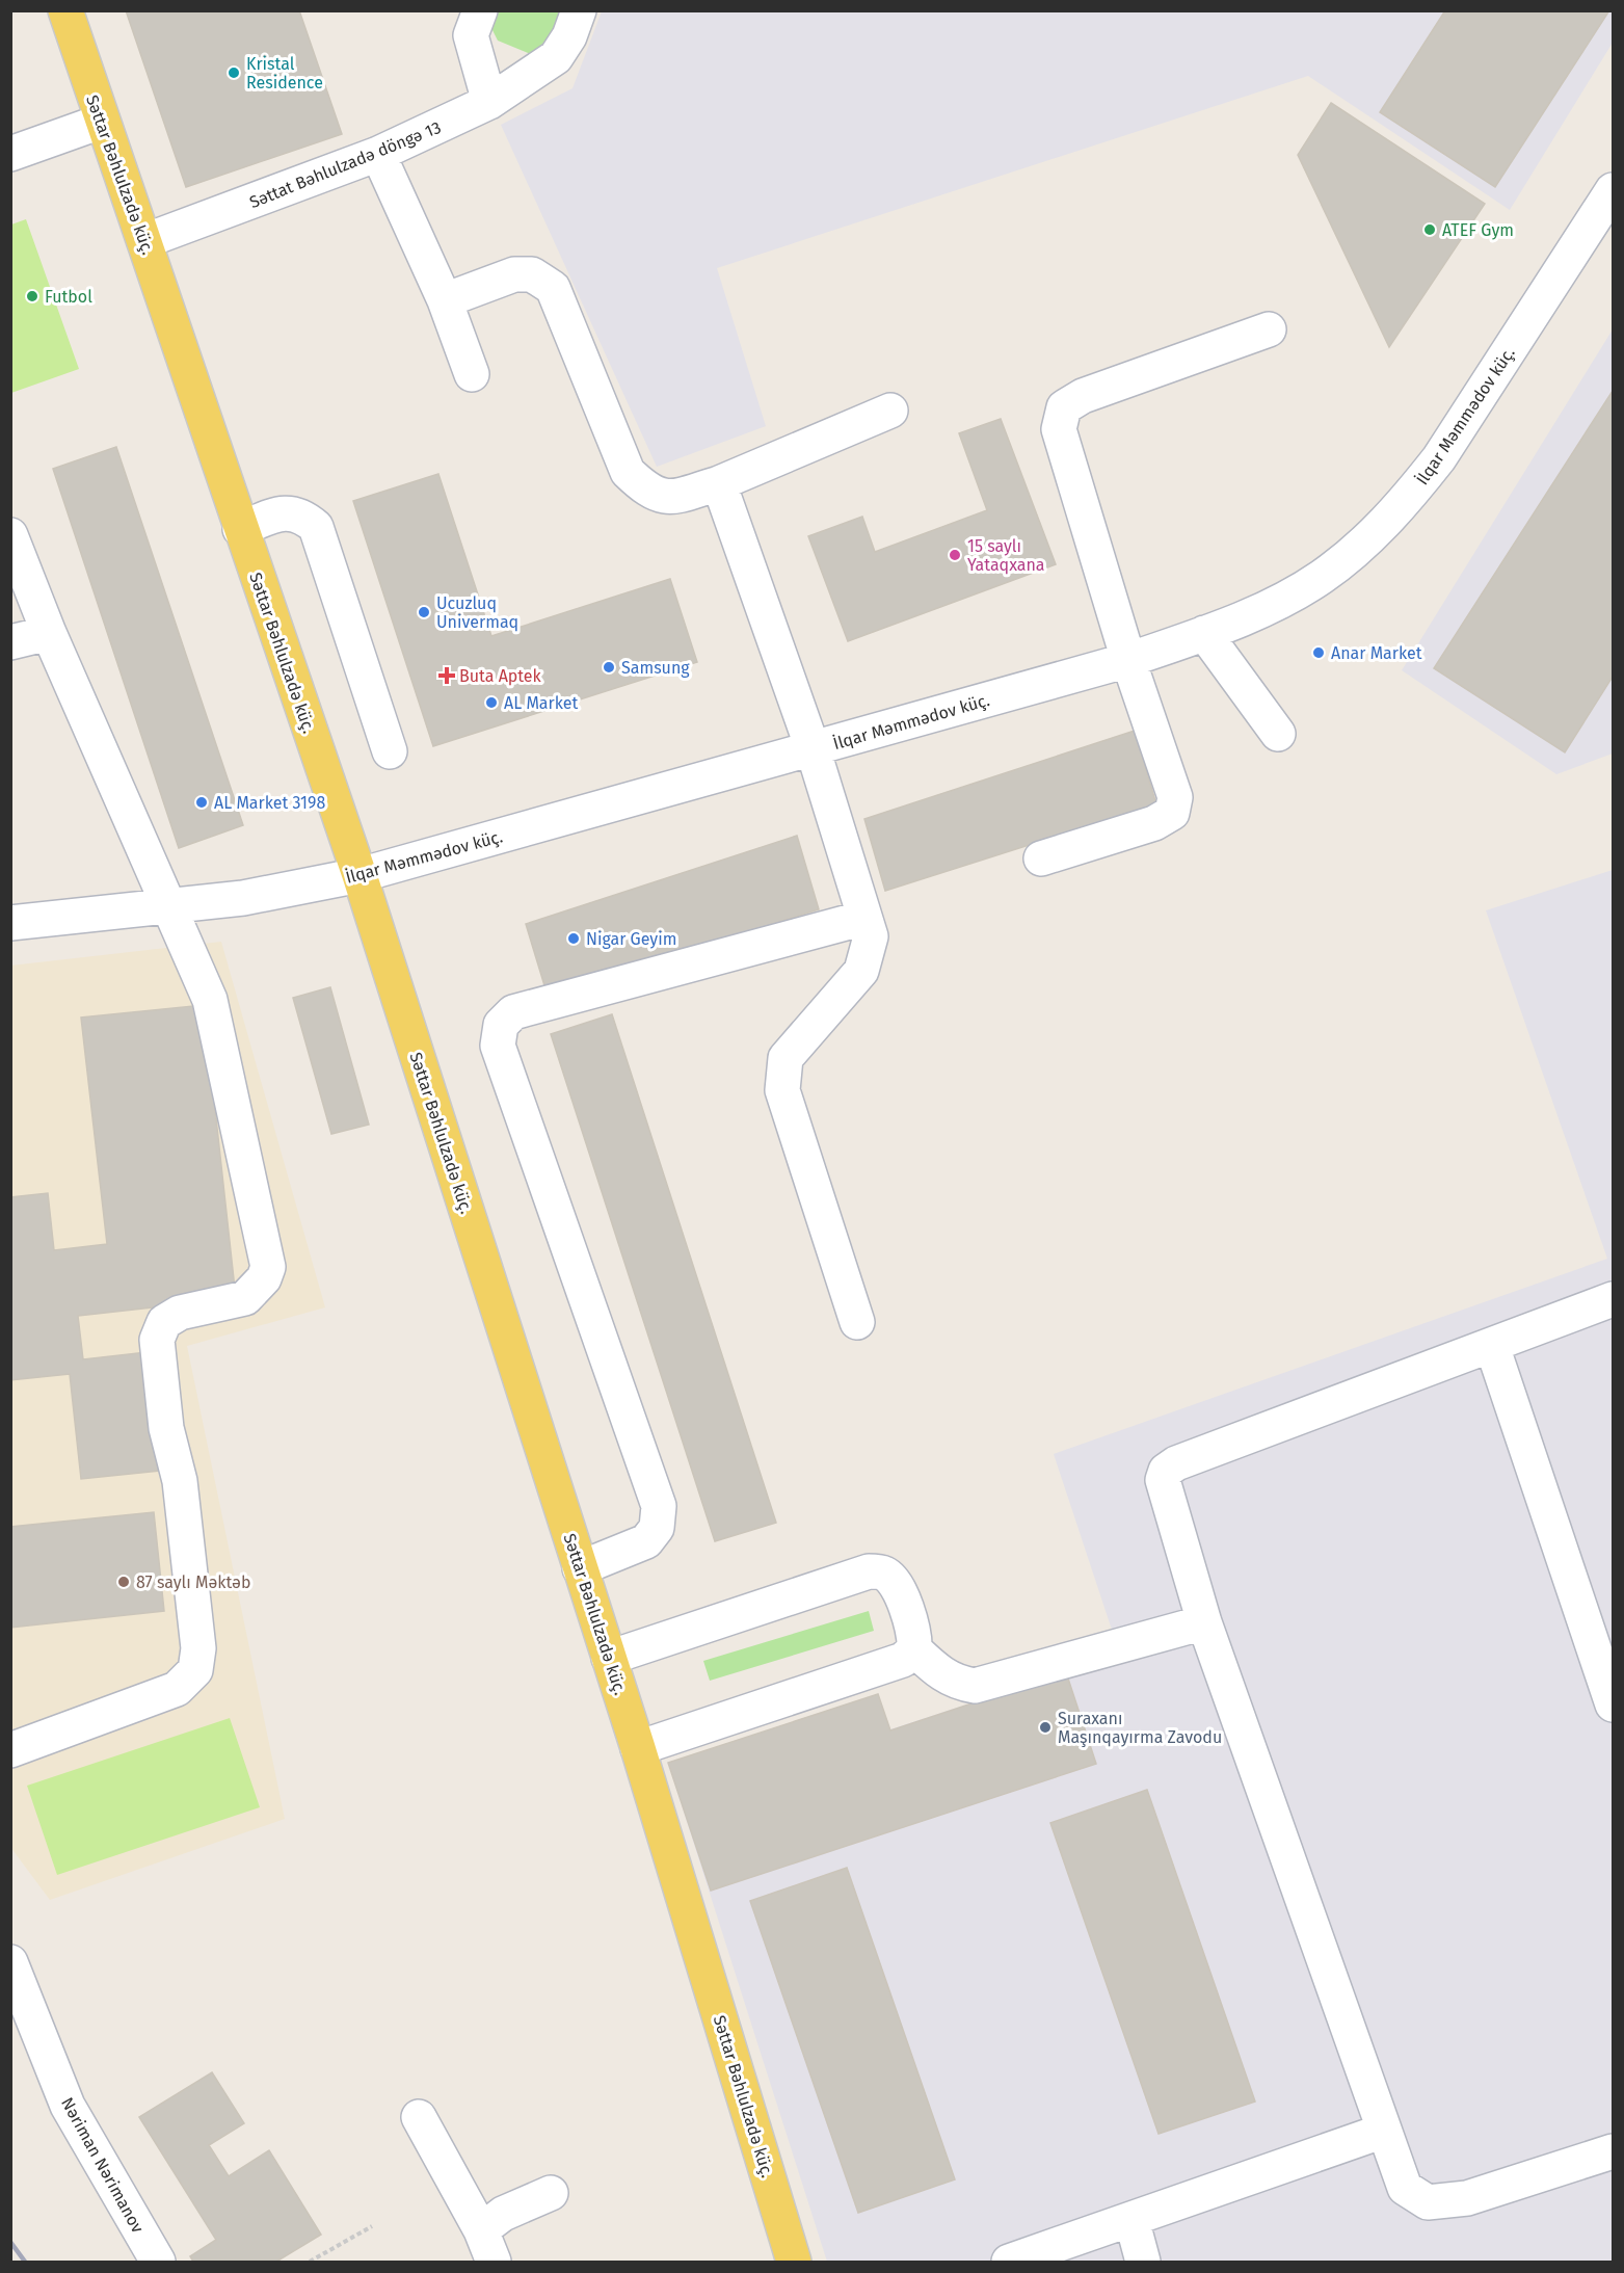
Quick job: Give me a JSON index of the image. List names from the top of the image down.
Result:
{
  "streets": {
    "main road": ["Səttar Bəhlulzadə küç."],
    "street": ["Səttat Bəhlulzadə döngə 13", "İlqar Məmmədov küç.", "Nəriman Nərimanov"]
  },
  "crossings": [
    ["Səttat Bəhlulzadə döngə 13", "Səttar Bəhlulzadə küç."],
    ["Səttar Bəhlulzadə küç.", "İlqar Məmmədov küç."]
  ],
  "places": {
    "other": [
      "Kristal Residence",
      "ATEF Gym",
      "Futbol",
      "15 saylı Yataqxana",
      "Ucuzluq Univermaq",
      "Anar Market",
      "Samsung",
      "AL Market",
      "AL Market 3198",
      "Nigar Geyim",
      "87 saylı Məktəb",
      "Suraxanı Maşınqayırma Zavodu"
    ],
    "health": ["Buta Aptek"]
  }
}
